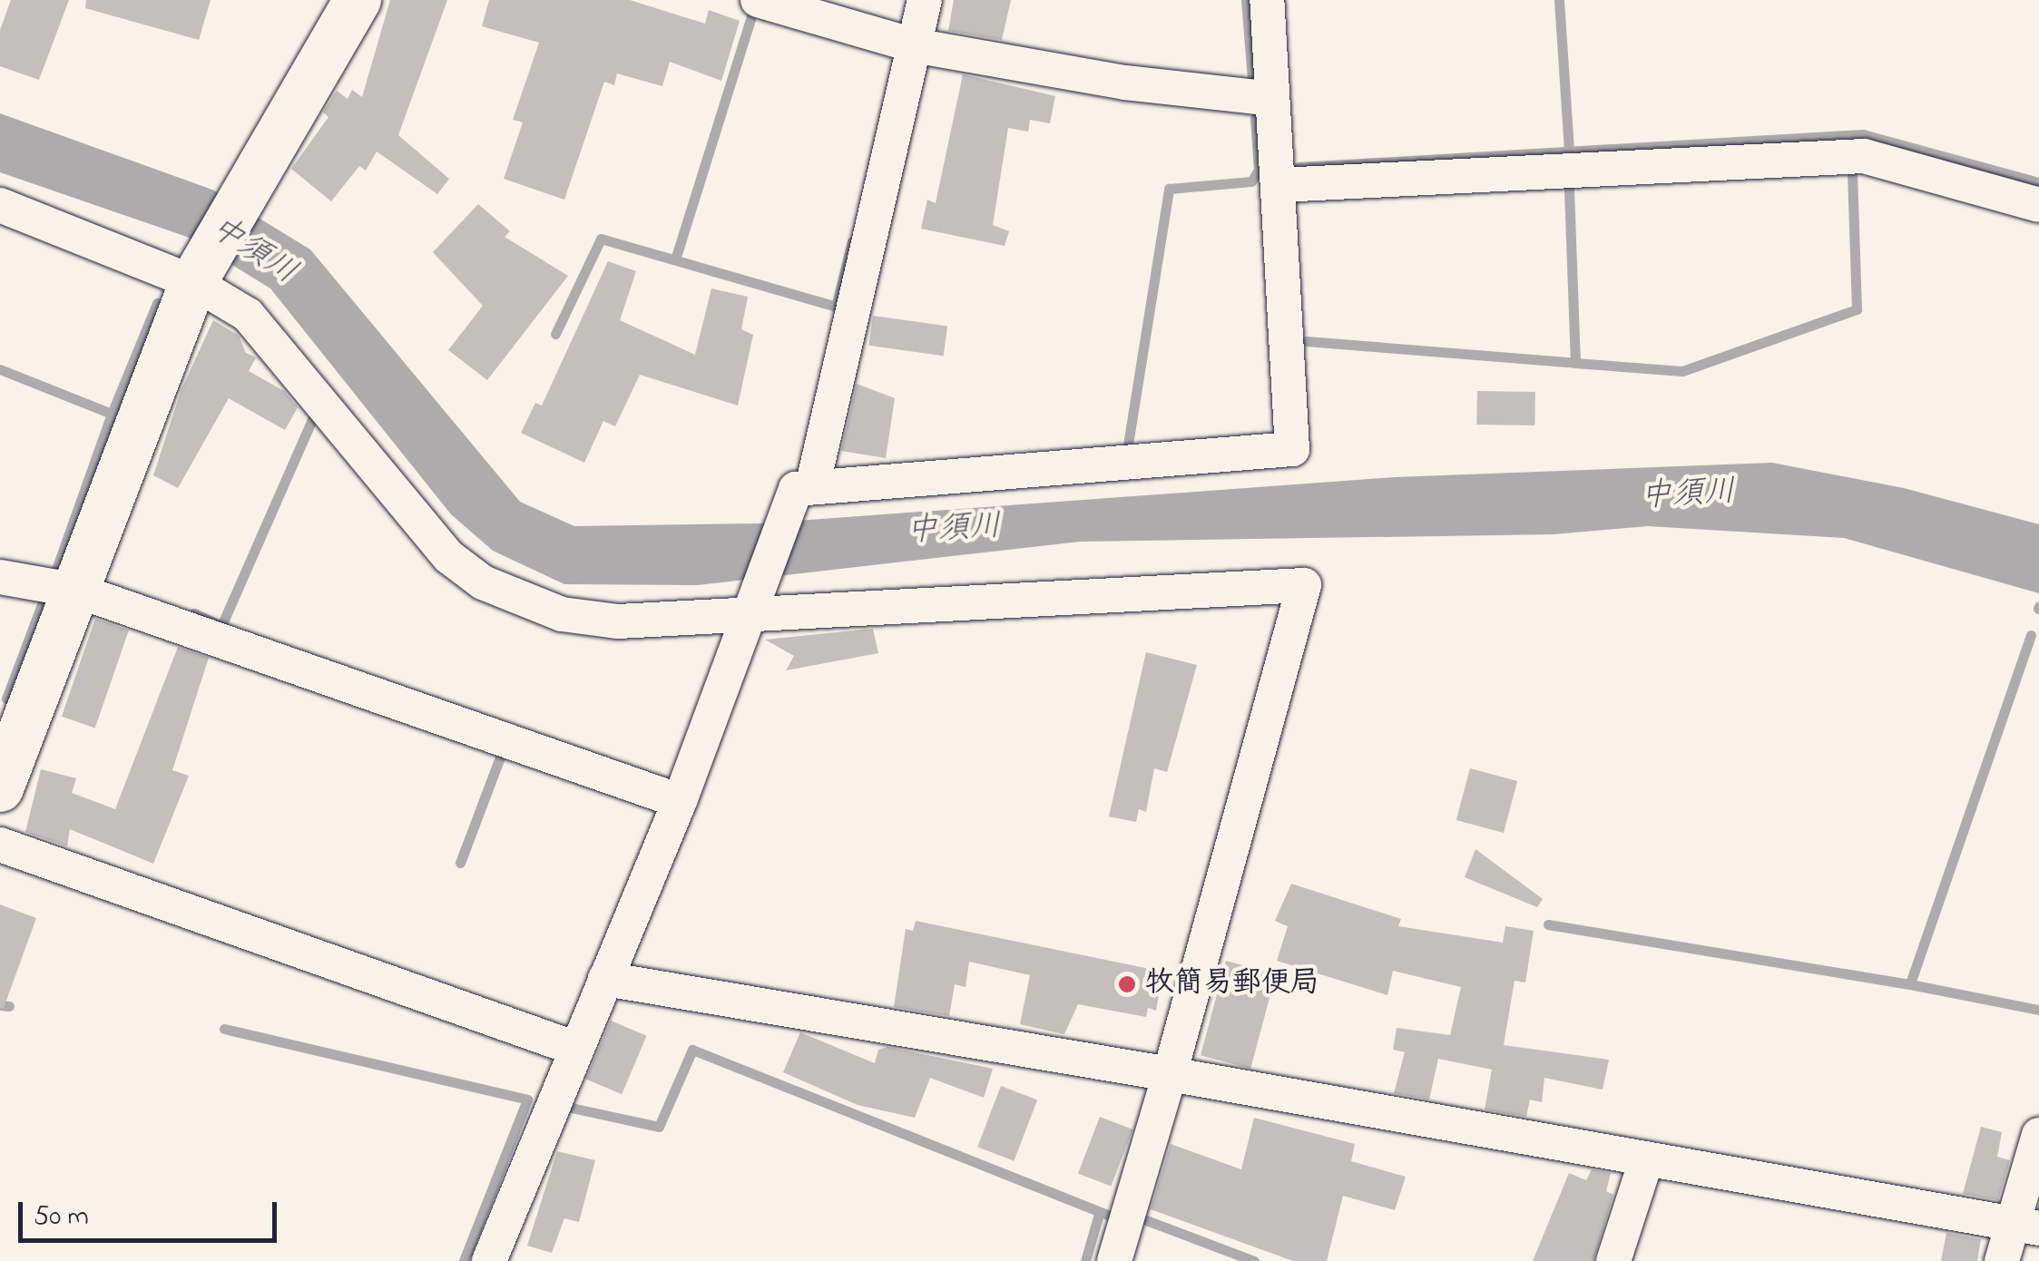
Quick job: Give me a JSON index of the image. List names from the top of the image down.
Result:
{
  "water": ["中須川"],
  "places": ["牧簡易郵便局"],
  "scale_bar": "50 m"
}
